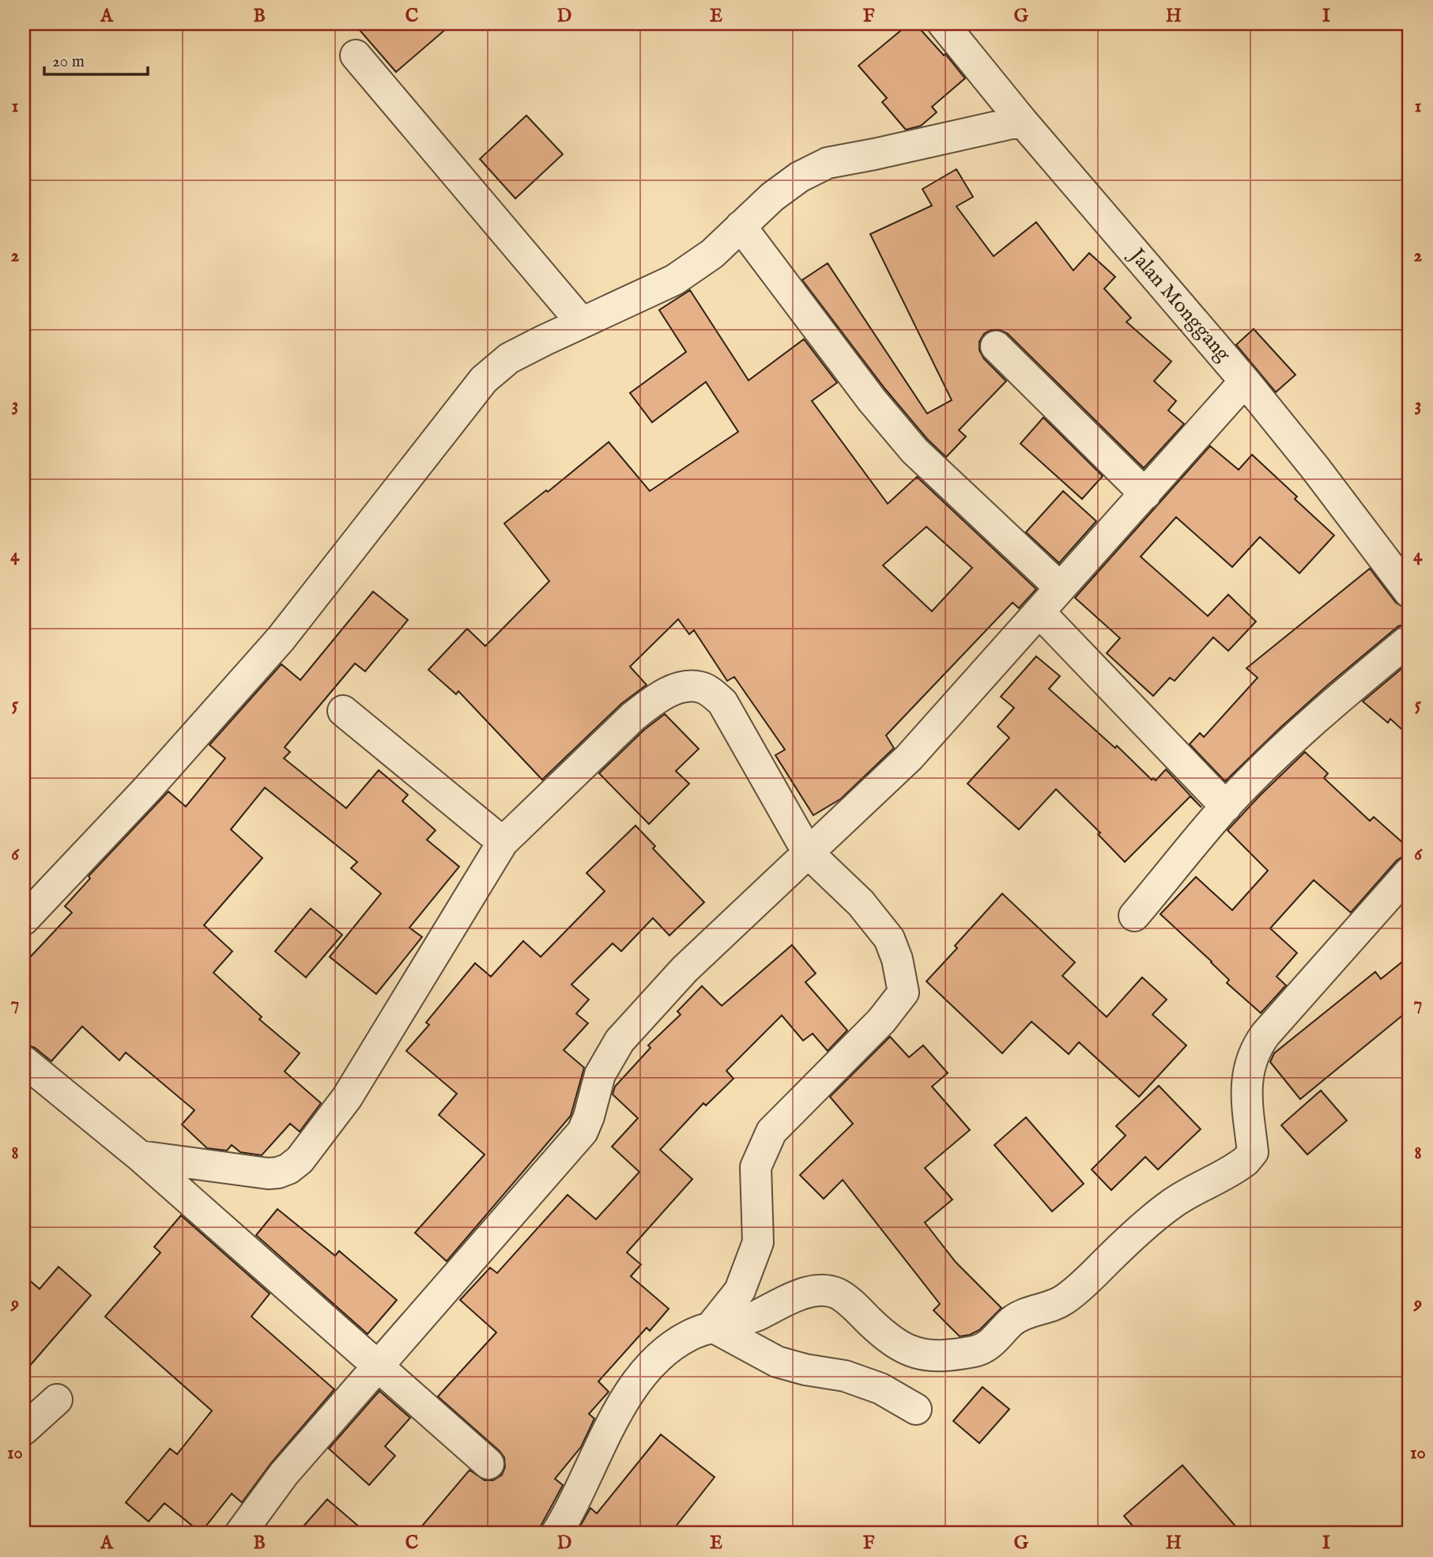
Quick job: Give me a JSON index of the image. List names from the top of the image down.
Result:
{
  "streets": {
    "street": ["Jalan Monggang"]
  },
  "scale_bar": "20 m",
  "grid": {
    "columns": [
      "A",
      "B",
      "C",
      "D",
      "E",
      "F",
      "G",
      "H",
      "I"
    ],
    "rows": [
      "1",
      "2",
      "3",
      "4",
      "5",
      "6",
      "7",
      "8",
      "9",
      "10"
    ]
  }
}
